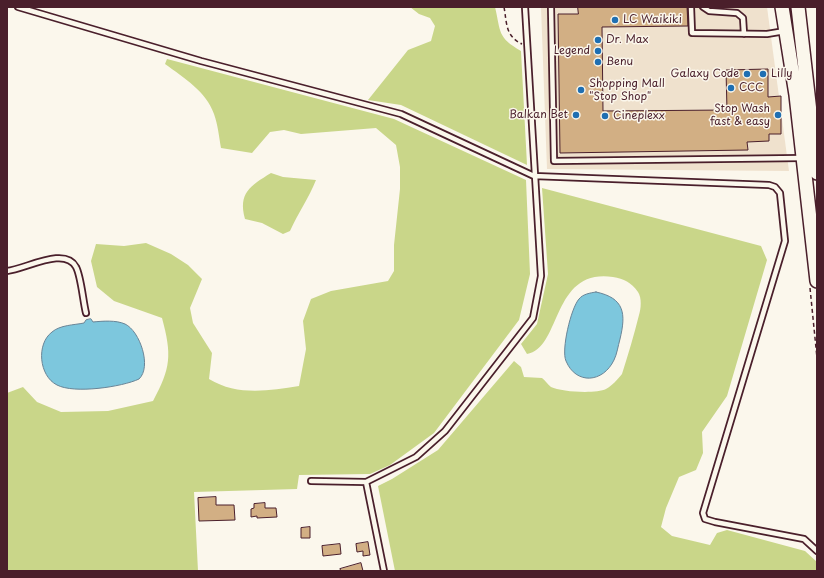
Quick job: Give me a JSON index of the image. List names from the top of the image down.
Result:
{
  "places": [
    "LC Waikiki",
    "Dr. Max",
    "Legend",
    "Benu",
    "Galaxy Code",
    "Lilly",
    "CCC",
    "Shopping Mall \"Stop Shop\"",
    "Balkan Bet",
    "Stop Wash fast & easy",
    "Cineplexx"
  ]
}
